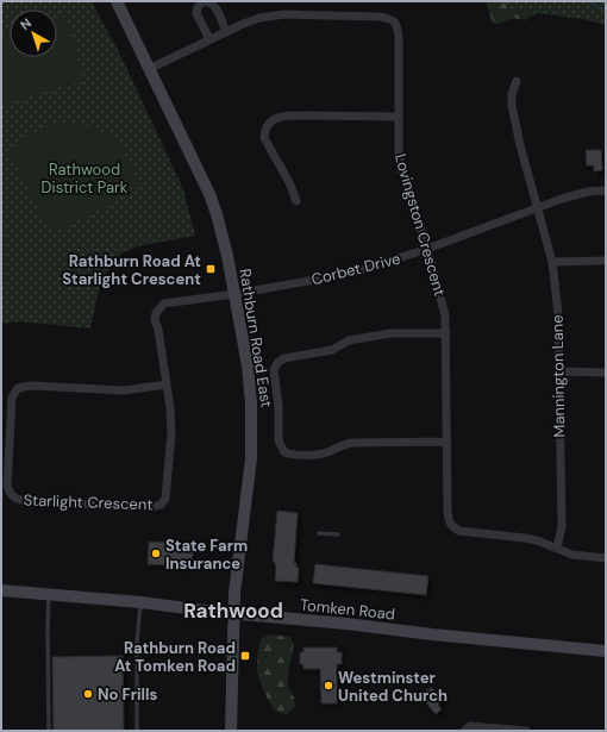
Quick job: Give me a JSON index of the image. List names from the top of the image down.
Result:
{
  "streets": {
    "street": [
      "Lovingston Crescent",
      "Corbet Drive",
      "Rathburn Road East",
      "Mannington Lane",
      "Starlight Crescent",
      "Tomken Road"
    ]
  },
  "crossings": [
    ["Lovingston Crescent", "Corbet Drive"],
    ["Lovingston Crescent", "Rathburn Road East"],
    ["Lovingston Crescent", "Mannington Lane"],
    ["Corbet Drive", "Rathburn Road East"],
    ["Corbet Drive", "Mannington Lane"],
    ["Corbet Drive", "Starlight Crescent"],
    ["Rathburn Road East", "Tomken Road"]
  ],
  "districts": ["Rathwood"],
  "parks": ["Rathwood District Park"],
  "places": {
    "transit": ["Rathburn Road At Starlight Crescent", "Rathburn Road At Tomken Road"],
    "other": ["State Farm Insurance", "Westminster United Church", "No Frills"]
  },
  "north": "top left"
}
